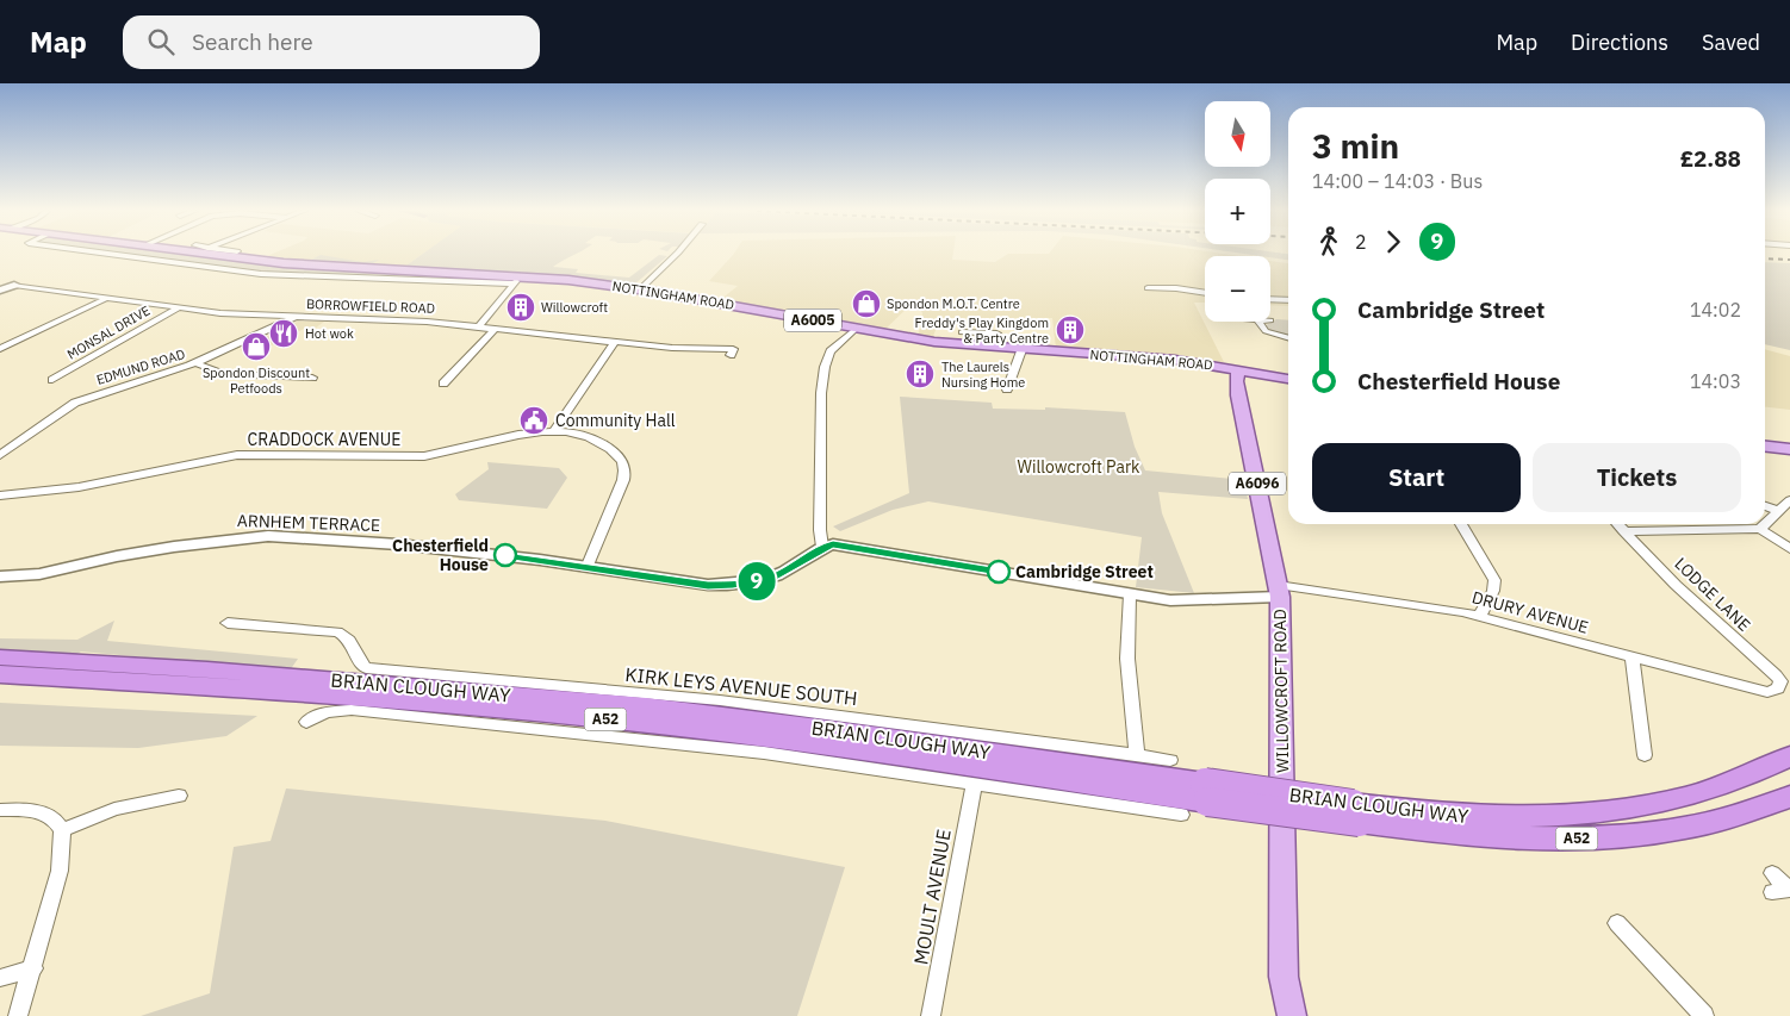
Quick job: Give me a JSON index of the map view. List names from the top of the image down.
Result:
{
  "streets": {
    "highway": ["BRIAN CLOUGH WAY", "A52"],
    "main road": [
      "NOTTINGHAM ROAD",
      "A6005",
      "A6096",
      "WILLOWCROFT ROAD"
    ],
    "street": [
      "BORROWFIELD ROAD",
      "MONSAL DRIVE",
      "EDMUND ROAD",
      "CRADDOCK AVENUE",
      "ARNHEM TERRACE",
      "LODGE LANE",
      "DRURY AVENUE",
      "KIRK LEYS AVENUE SOUTH",
      "MOULT AVENUE"
    ]
  },
  "crossings": [
    ["NOTTINGHAM ROAD", "WILLOWCROFT ROAD"],
    ["BORROWFIELD ROAD", "MONSAL DRIVE"],
    ["BORROWFIELD ROAD", "EDMUND ROAD"],
    ["CRADDOCK AVENUE", "ARNHEM TERRACE"],
    ["LODGE LANE", "DRURY AVENUE"],
    ["DRURY AVENUE", "WILLOWCROFT ROAD"]
  ],
  "parks": ["Willowcroft Park"],
  "places": {
    "shop": ["Spondon M.O.T. Centre", "Spondon Discount Petfoods"],
    "building": ["Willowcroft", "Freddy's Play Kingdom & Party Centre", "The Laurels Nursing Home"],
    "restaurant": ["Hot wok"],
    "public building": ["Community Hall"],
    "other": ["Chesterfield House", "Cambridge Street"]
  },
  "lines": ["bus line 9"],
  "north": "bottom",
  "page": {
    "header": "Map",
    "search": "Search here",
    "nav": ["Map", "Directions", "Saved"],
    "on_map": "9",
    "map_buttons": ["+", "−"],
    "heading": ["3 min", "14:00 – 14:03 · Bus", "£2.88"],
    "legs": ["2", "9"],
    "list": [
      {
        "name": "Cambridge Street",
        "value": "14:02"
      },
      {
        "name": "Chesterfield House",
        "value": "14:03"
      }
    ],
    "buttons": ["Start", "Tickets"]
  }
}
